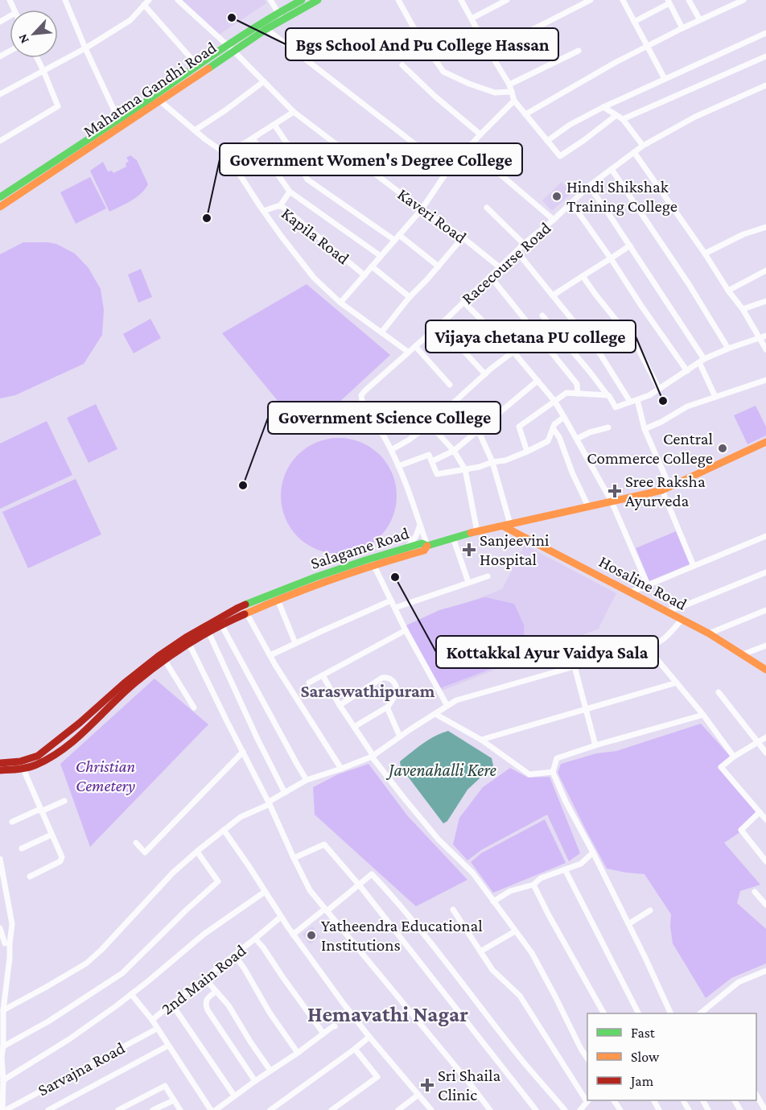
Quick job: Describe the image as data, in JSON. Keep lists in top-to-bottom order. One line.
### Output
{"streets":{"main road":["Mahatma Gandhi Road","Salagame Road","Hosaline Road"],"street":["Kaveri Road","Kapila Road","Racecourse Road","2nd Main Road","Sarvajna Road"]},"crossings":[["Mahatma Gandhi Road","Kaveri Road"],["Kaveri Road","Racecourse Road"],["Salagame Road","Hosaline Road"]],"districts":["Saraswathipuram","Hemavathi Nagar"],"water":["Javenahalli Kere"],"parks":["Christian Cemetery"],"places":{"other":["Bgs School And Pu College Hassan","Hindi Shikshak Training College","Government Women's Degree College","Vijaya chetana PU college","Central Commerce College","Government Science College","Kottakkal Ayur Vaidya Sala","Yatheendra Educational Institutions"],"health":["Sree Raksha Ayurveda","Sanjeevini Hospital","Sri Shaila Clinic"]},"legend":["Fast","Slow","Jam"],"north":"bottom left"}
